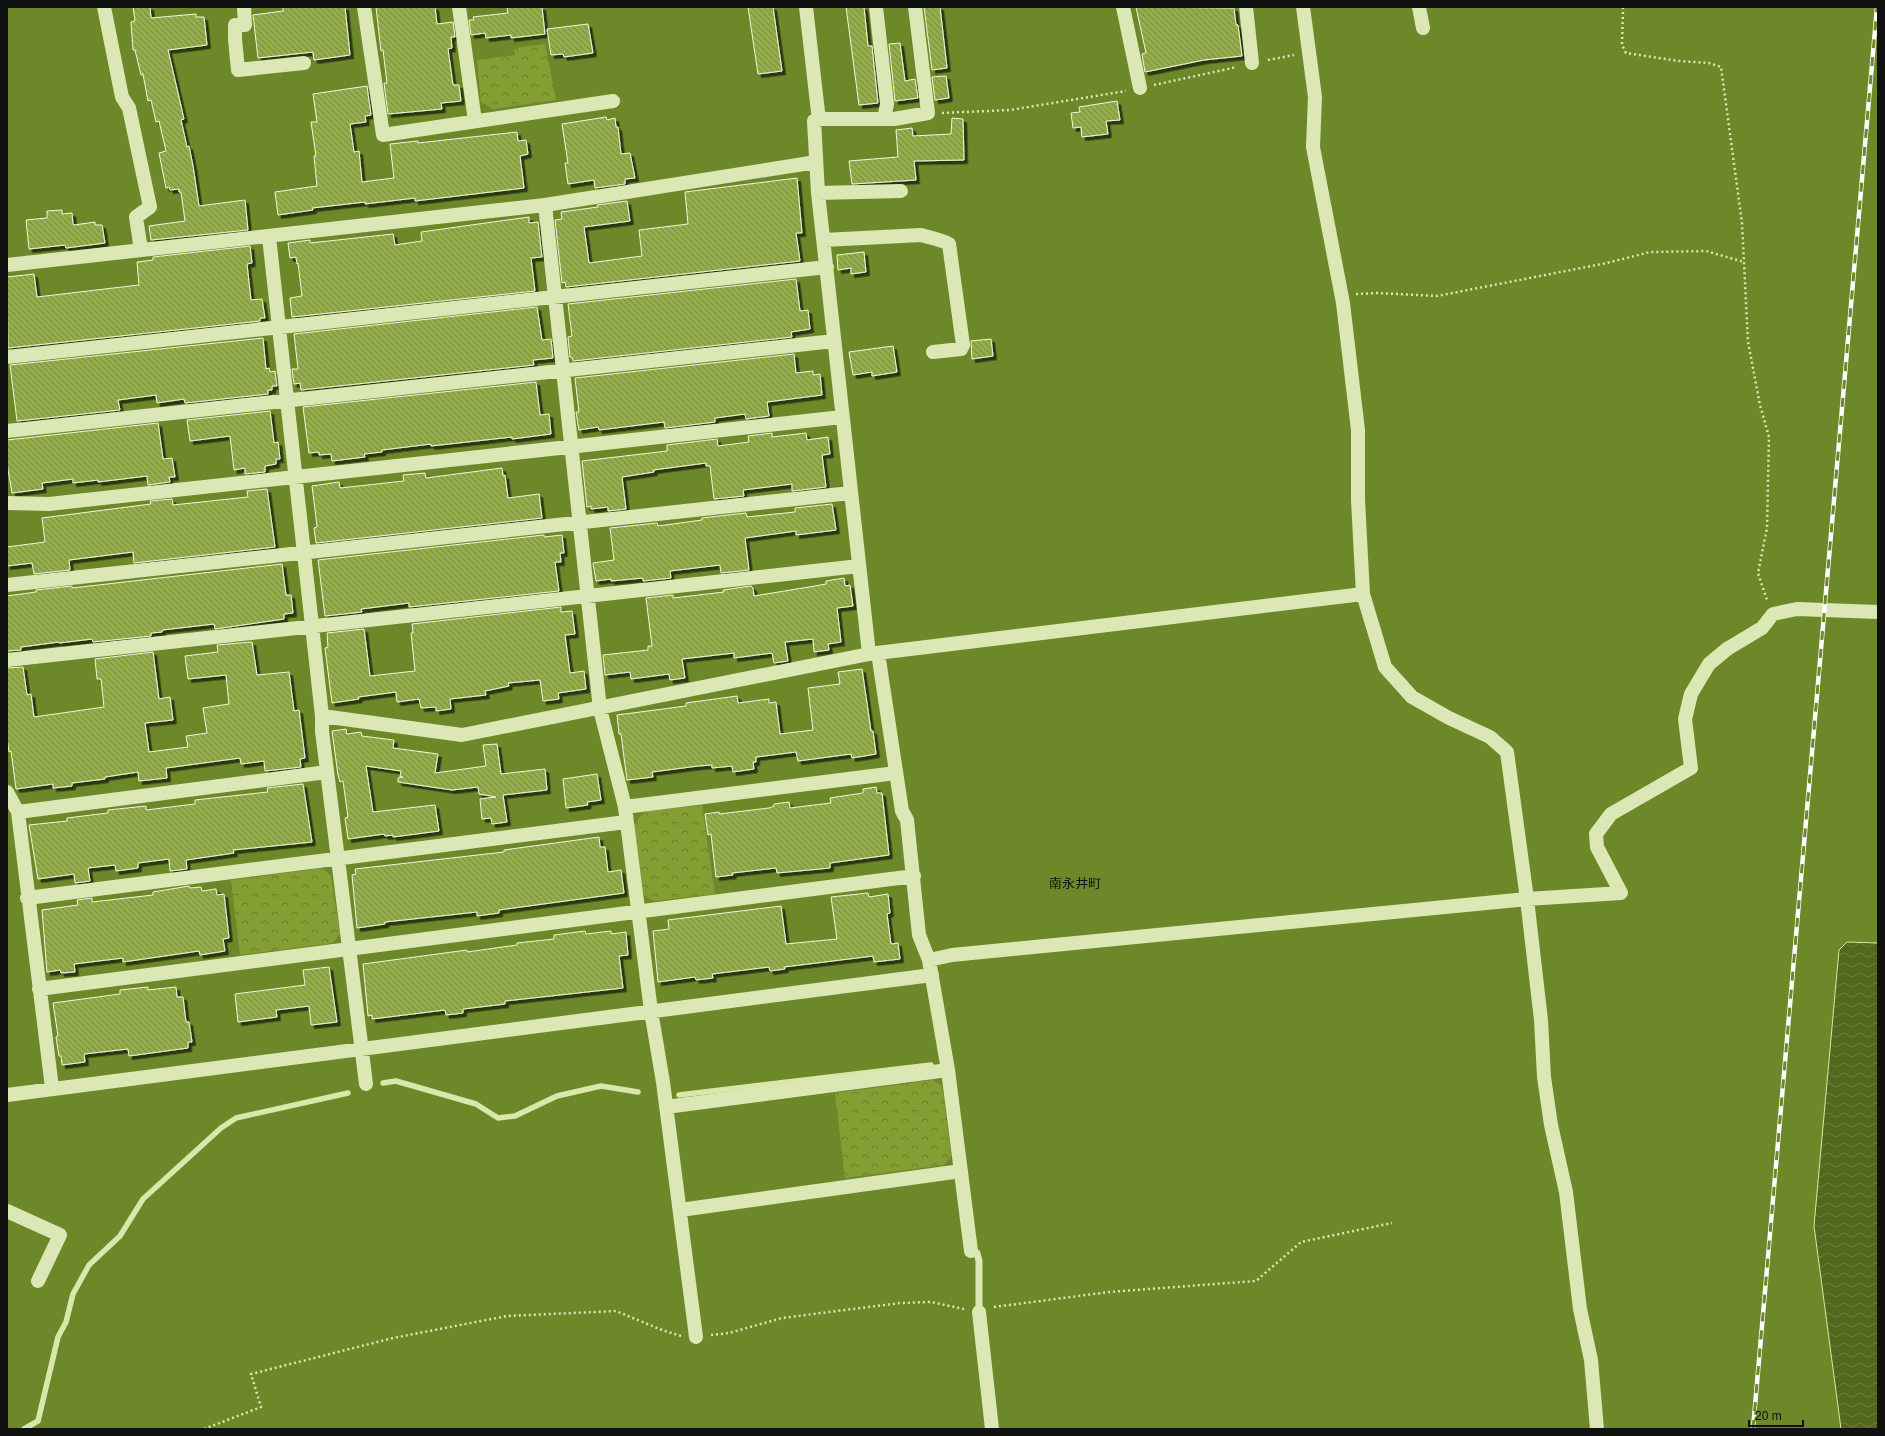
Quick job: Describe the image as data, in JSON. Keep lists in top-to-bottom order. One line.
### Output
{"districts":["南永井町"],"scale_bar":"20 m"}
